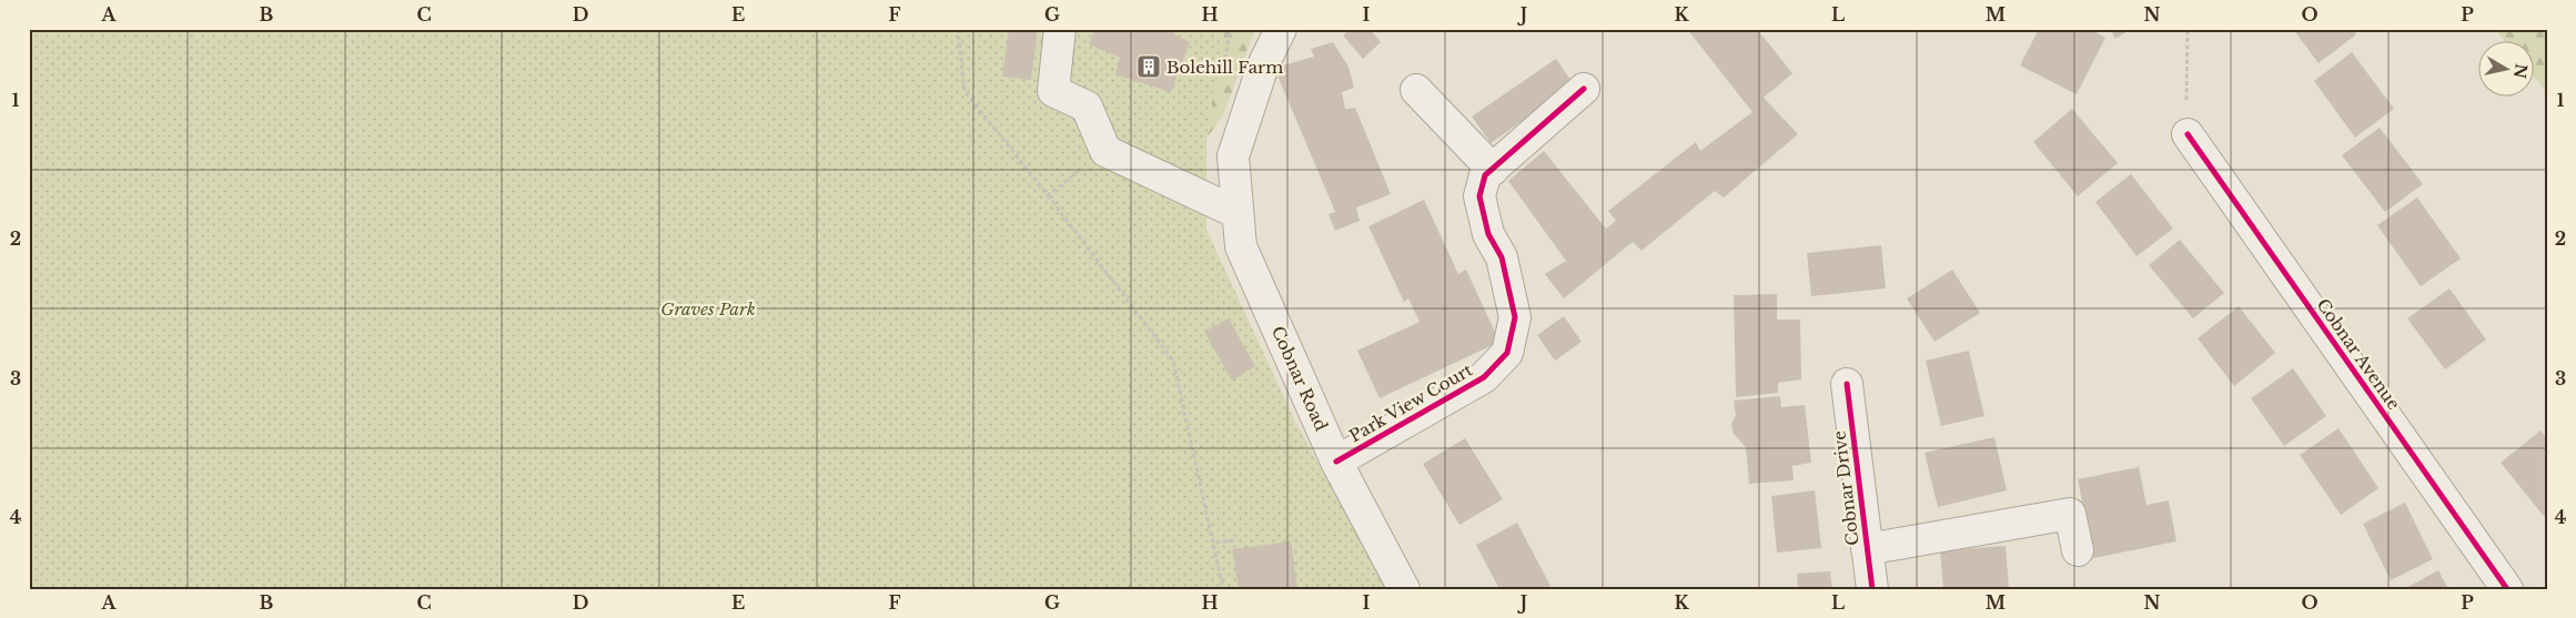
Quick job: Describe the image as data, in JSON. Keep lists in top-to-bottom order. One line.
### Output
{"streets":{"street":["Cobnar Avenue","Cobnar Road","Park View Court","Cobnar Drive"]},"crossings":[["Cobnar Road","Park View Court"]],"parks":["Graves Park"],"places":{"building":["Bolehill Farm"]},"north":"right","grid":{"columns":["A","B","C","D","E","F","G","H","I","J","K","L","M","N","O","P"],"rows":["1","2","3","4"]}}
